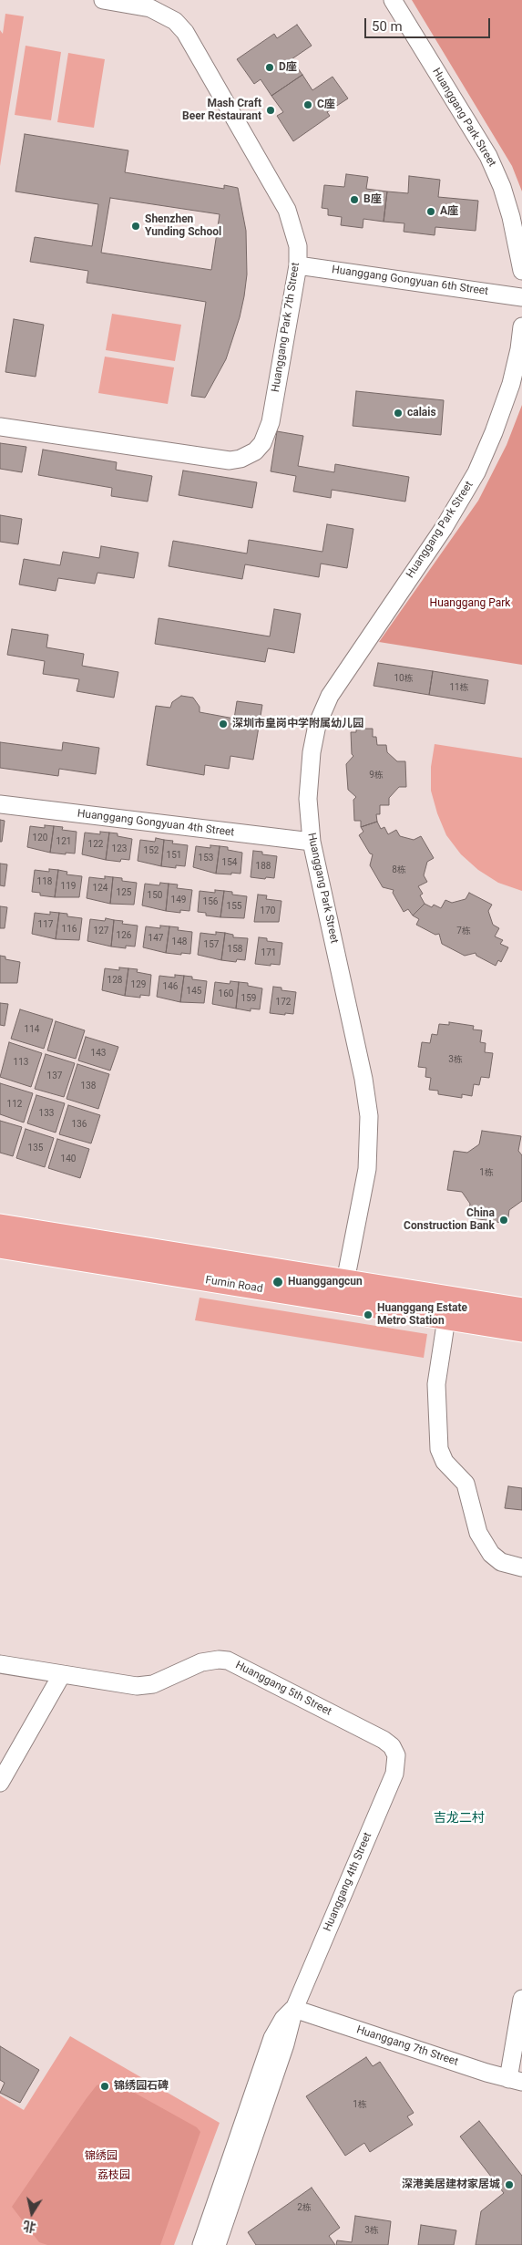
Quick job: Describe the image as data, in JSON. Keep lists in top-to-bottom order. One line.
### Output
{"streets":{"main road":["Fumin Road"],"street":["Huanggang Park Street","Huanggang Gongyuan 6th Street","Huanggang Park 7th Street","Huanggang Gongyuan 4th Street","Huanggang 5th Street","Huanggang 4th Street","Huanggang 7th Street"]},"crossings":[["Huanggang Park Street","Huanggang Gongyuan 4th Street"],["Huanggang Park Street","Fumin Road"],["Huanggang Gongyuan 6th Street","Huanggang Park 7th Street"],["Huanggang 5th Street","Huanggang 4th Street"],["Huanggang 4th Street","Huanggang 7th Street"]],"districts":["吉龙二村"],"parks":["Huanggang Park","锦绣园","荔枝园"],"places":["D座","C座","Mash Craft Beer Restaurant","B座","A座","Shenzhen Yunding School","calais","深圳市皇岗中学附属幼儿园","China Construction Bank","Huanggangcun","Huanggang Estate Metro Station","锦绣园石碑","深港美居建材家居城"],"house_numbers":["10栋","11栋","9栋","120","121","122","123","152","151","153","154","188","8栋","118","119","124","125","150","149","156","155","170","117","116","127","7栋","126","147","148","157","158","171","128","129","146","145","160","159","172","114","143","3栋","113","137","138","112","133","136","135","140","1栋","1栋","2栋","3栋"],"scale_bar":"50 m","north":"bottom"}
